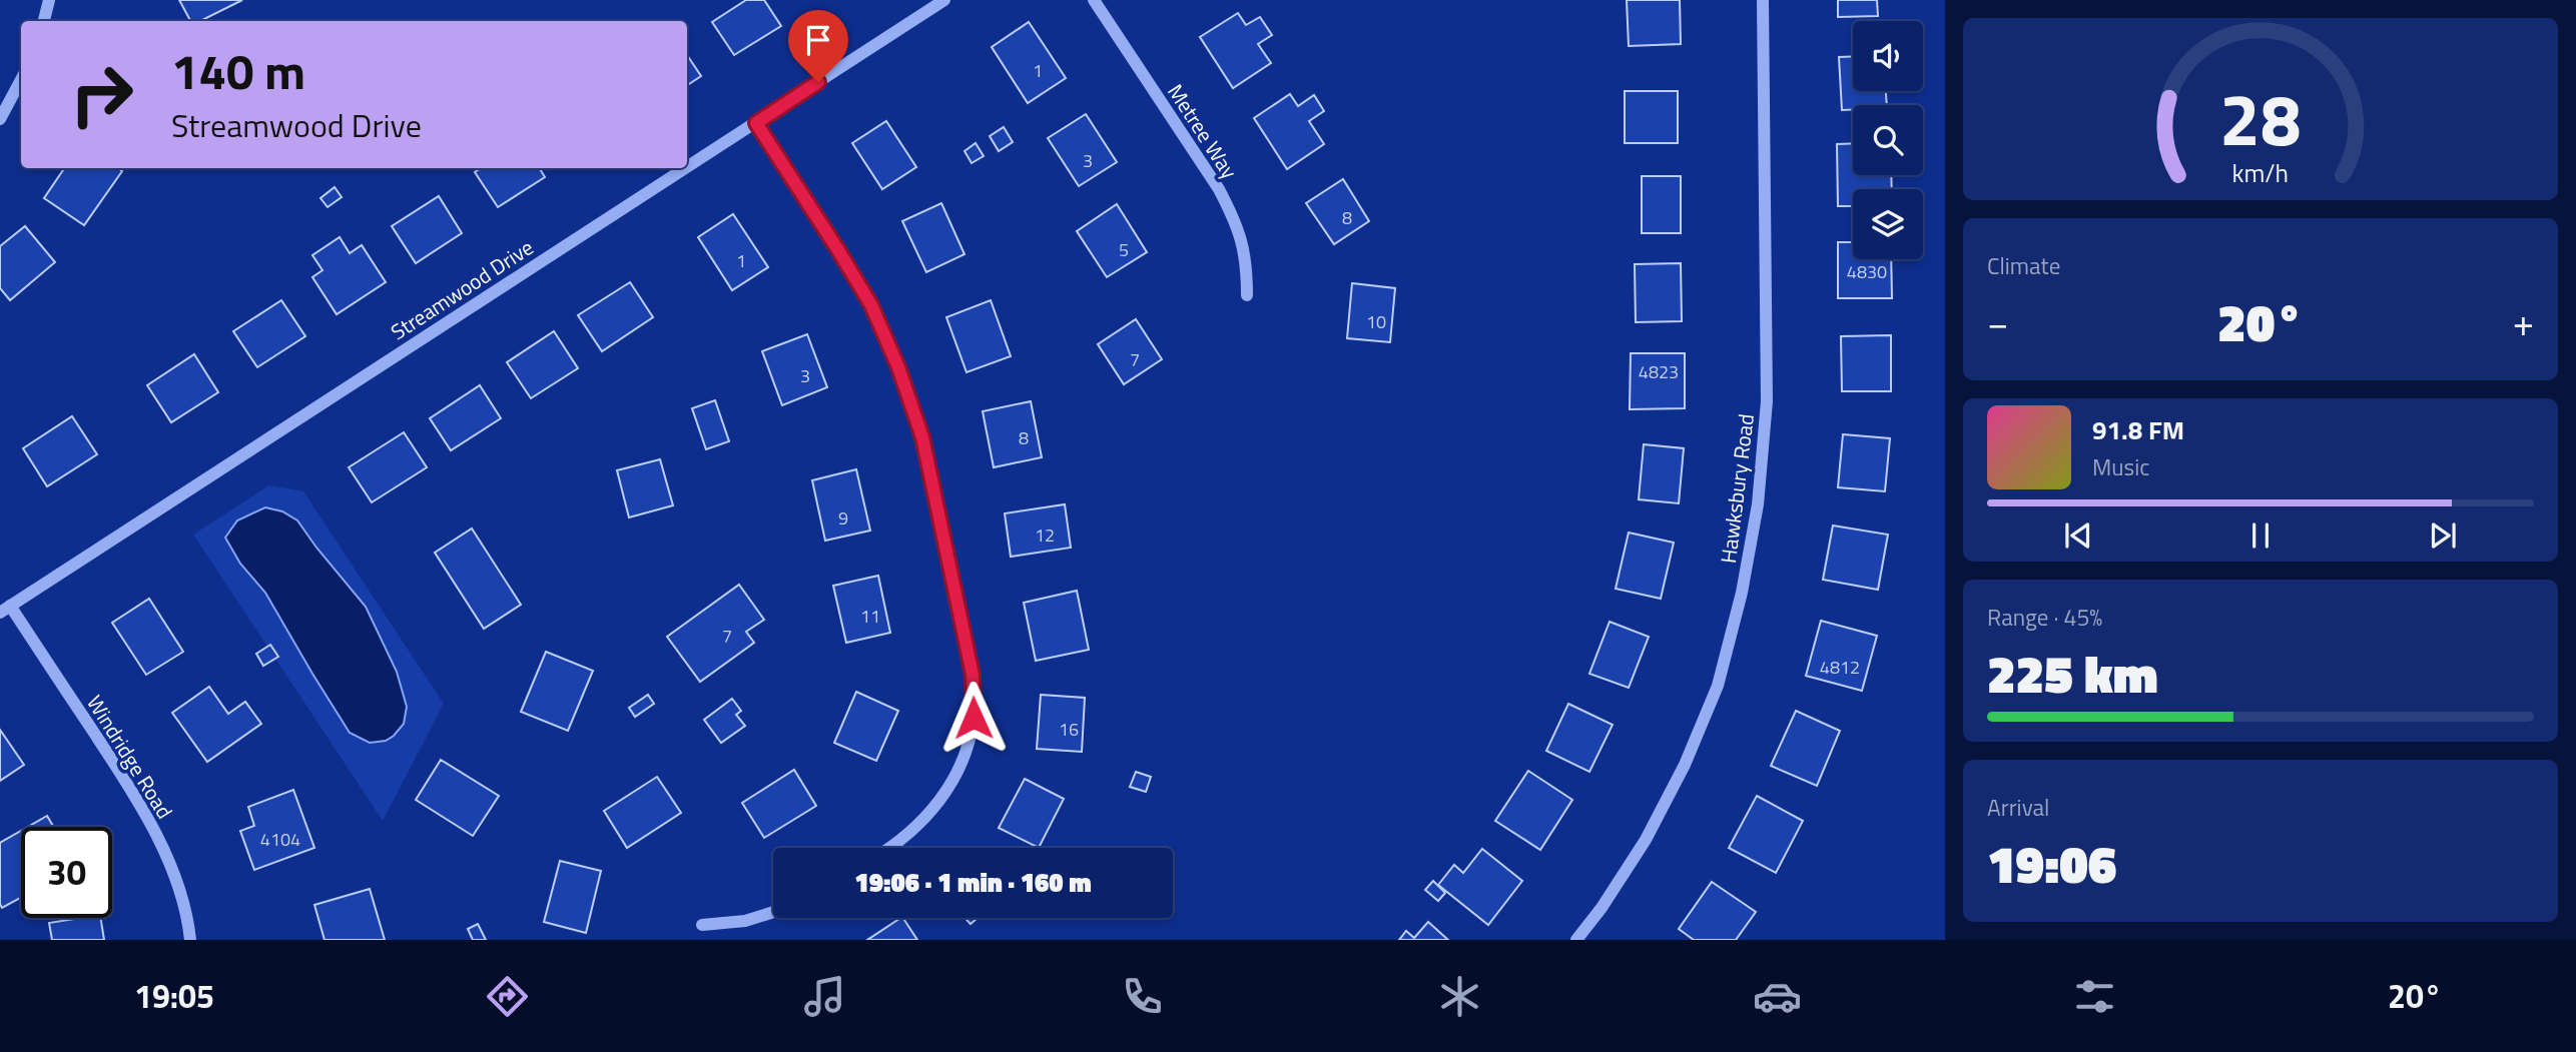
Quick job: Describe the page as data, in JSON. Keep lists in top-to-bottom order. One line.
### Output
{"streets":{"street":["Metree Way","Streamwood Drive","Hawksbury Road","Windridge Road"]},"crossings":[["Streamwood Drive","Windridge Road"]],"house_numbers":["1","3","8","5","1","4830","10","7","4823","3","8","9","12","11","7","4812","16","4104"],"page":{"turn":["140 m","Streamwood Drive"],"tile":["Climate",["Range · 45%","225 km"],["Arrival","19:06"]],"heat":["−","20°","+"],"song":["91.8 FM","Music"],"limit":"30","trip":"19:06 · 1 min · 160 m","tabs":["19:05","20°"],"gauge":["28","km/h"]}}
